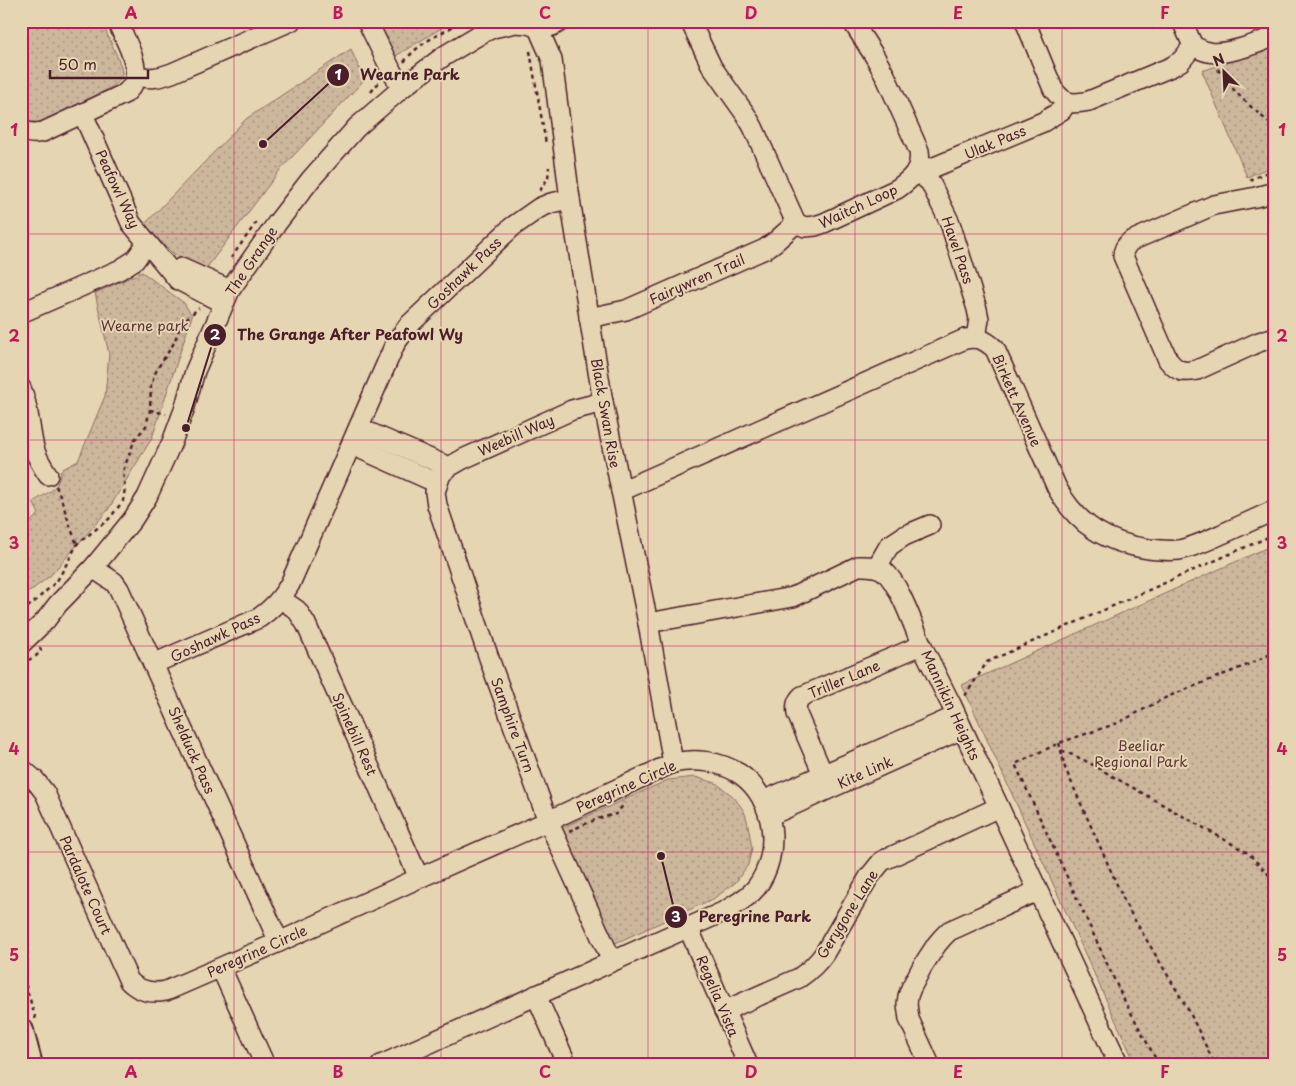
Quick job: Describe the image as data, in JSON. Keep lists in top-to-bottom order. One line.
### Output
{"streets":{"street":["Ulak Pass","Peafowl Way","Waitch Loop","Havel Pass","The Grange","Goshawk Pass","Fairywren Trail","Birkett Avenue","Black Swan Rise","Weebill Way","Triller Lane","Mannikin Heights","Samphire Turn","Spinebill Rest","Shelduck Pass","Kite Link","Peregrine Circle","Pardalote Court","Gerygone Lane","Regelia Vista"]},"crossings":[["Ulak Pass","Waitch Loop"],["Ulak Pass","Havel Pass"],["Peafowl Way","The Grange"],["Waitch Loop","Havel Pass"],["Waitch Loop","Fairywren Trail"],["Havel Pass","Birkett Avenue"],["The Grange","Black Swan Rise"],["The Grange","Shelduck Pass"],["Goshawk Pass","Black Swan Rise"],["Goshawk Pass","Spinebill Rest"],["Goshawk Pass","Shelduck Pass"],["Fairywren Trail","Black Swan Rise"],["Black Swan Rise","Weebill Way"],["Black Swan Rise","Peregrine Circle"],["Weebill Way","Samphire Turn"],["Triller Lane","Mannikin Heights"],["Triller Lane","Kite Link"],["Mannikin Heights","Kite Link"],["Mannikin Heights","Gerygone Lane"],["Samphire Turn","Peregrine Circle"],["Spinebill Rest","Peregrine Circle"],["Shelduck Pass","Peregrine Circle"],["Kite Link","Peregrine Circle"],["Peregrine Circle","Pardalote Court"],["Peregrine Circle","Regelia Vista"],["Gerygone Lane","Regelia Vista"]],"parks":["Wearne park","Beeliar Regional Park"],"places":["Wearne Park","The Grange After Peafowl Wy","Peregrine Park"],"scale_bar":"50 m","north":"top left","grid":{"columns":["A","B","C","D","E","F"],"rows":["1","2","3","4","5"]}}
